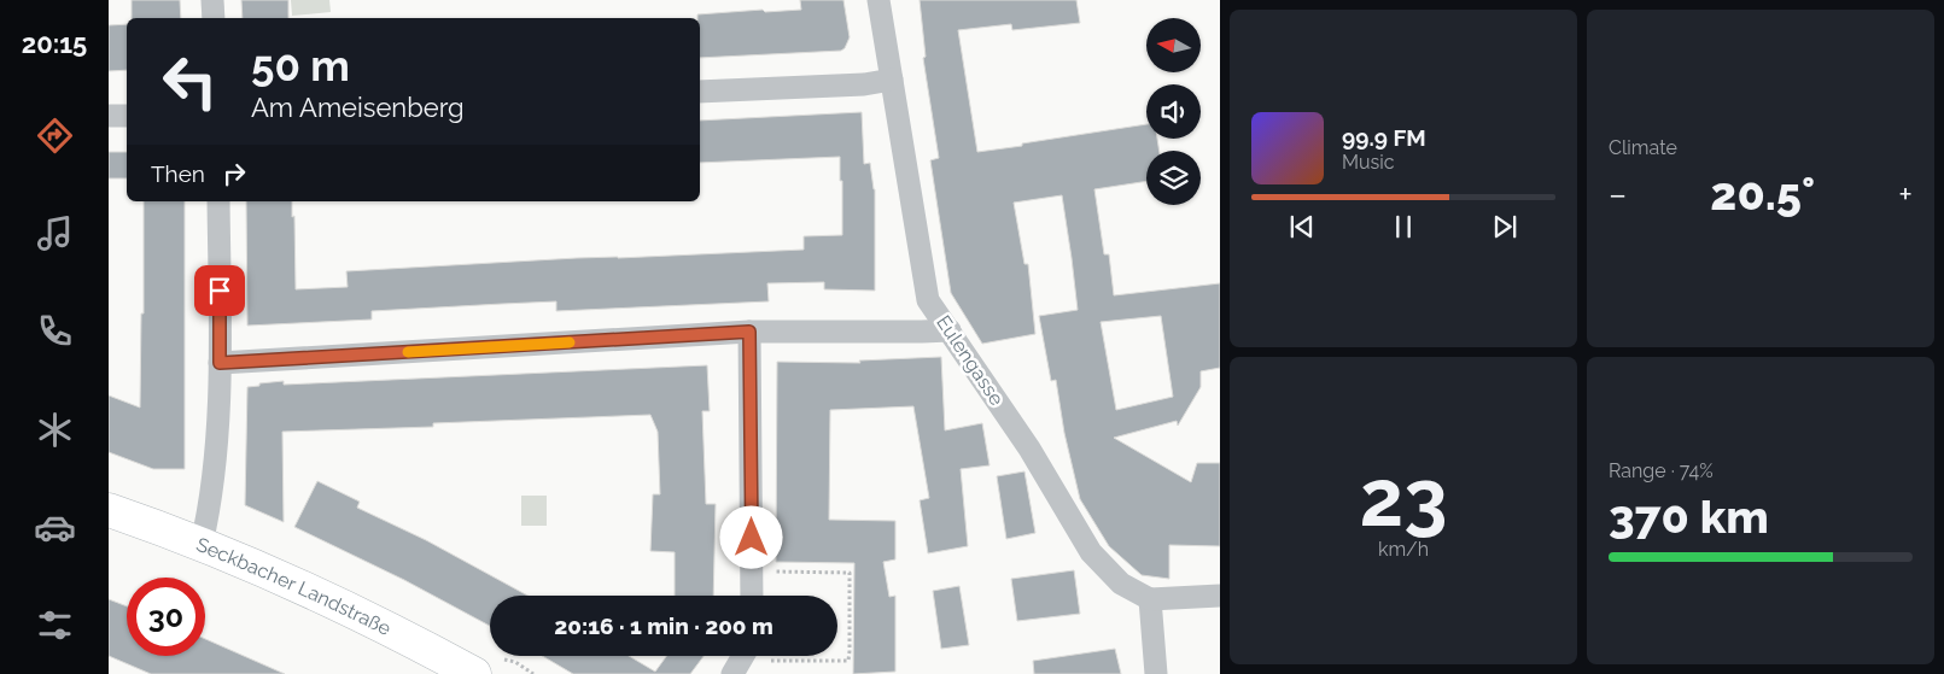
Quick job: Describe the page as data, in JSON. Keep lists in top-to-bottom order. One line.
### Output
{"streets":{"main road":["Seckbacher Landstraße"],"street":["Eulengasse"]},"north":"left","page":{"tabs":"20:15","tile":["Climate",["23","km/h"],["Range · 74%","370 km"]],"turn":["50 m","Am Ameisenberg"],"song":["99.9 FM","Music"],"then":"Then","heat":["−","20.5°","+"],"limit":"30","trip":"20:16 · 1 min · 200 m"}}
